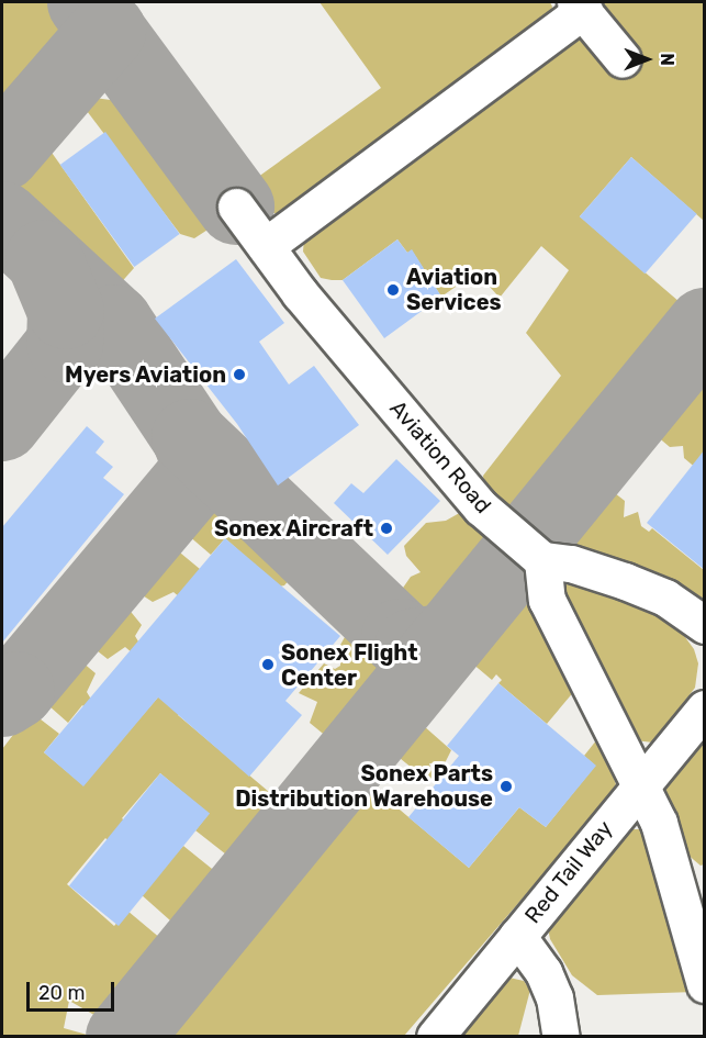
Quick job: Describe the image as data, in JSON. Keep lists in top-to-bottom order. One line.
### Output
{"streets":{"lane":["Aviation Road","Red Tail Way"]},"places":["Aviation Services","Myers Aviation","Sonex Aircraft","Sonex Flight Center","Sonex Parts Distribution Warehouse"],"scale_bar":"20 m","north":"right"}
